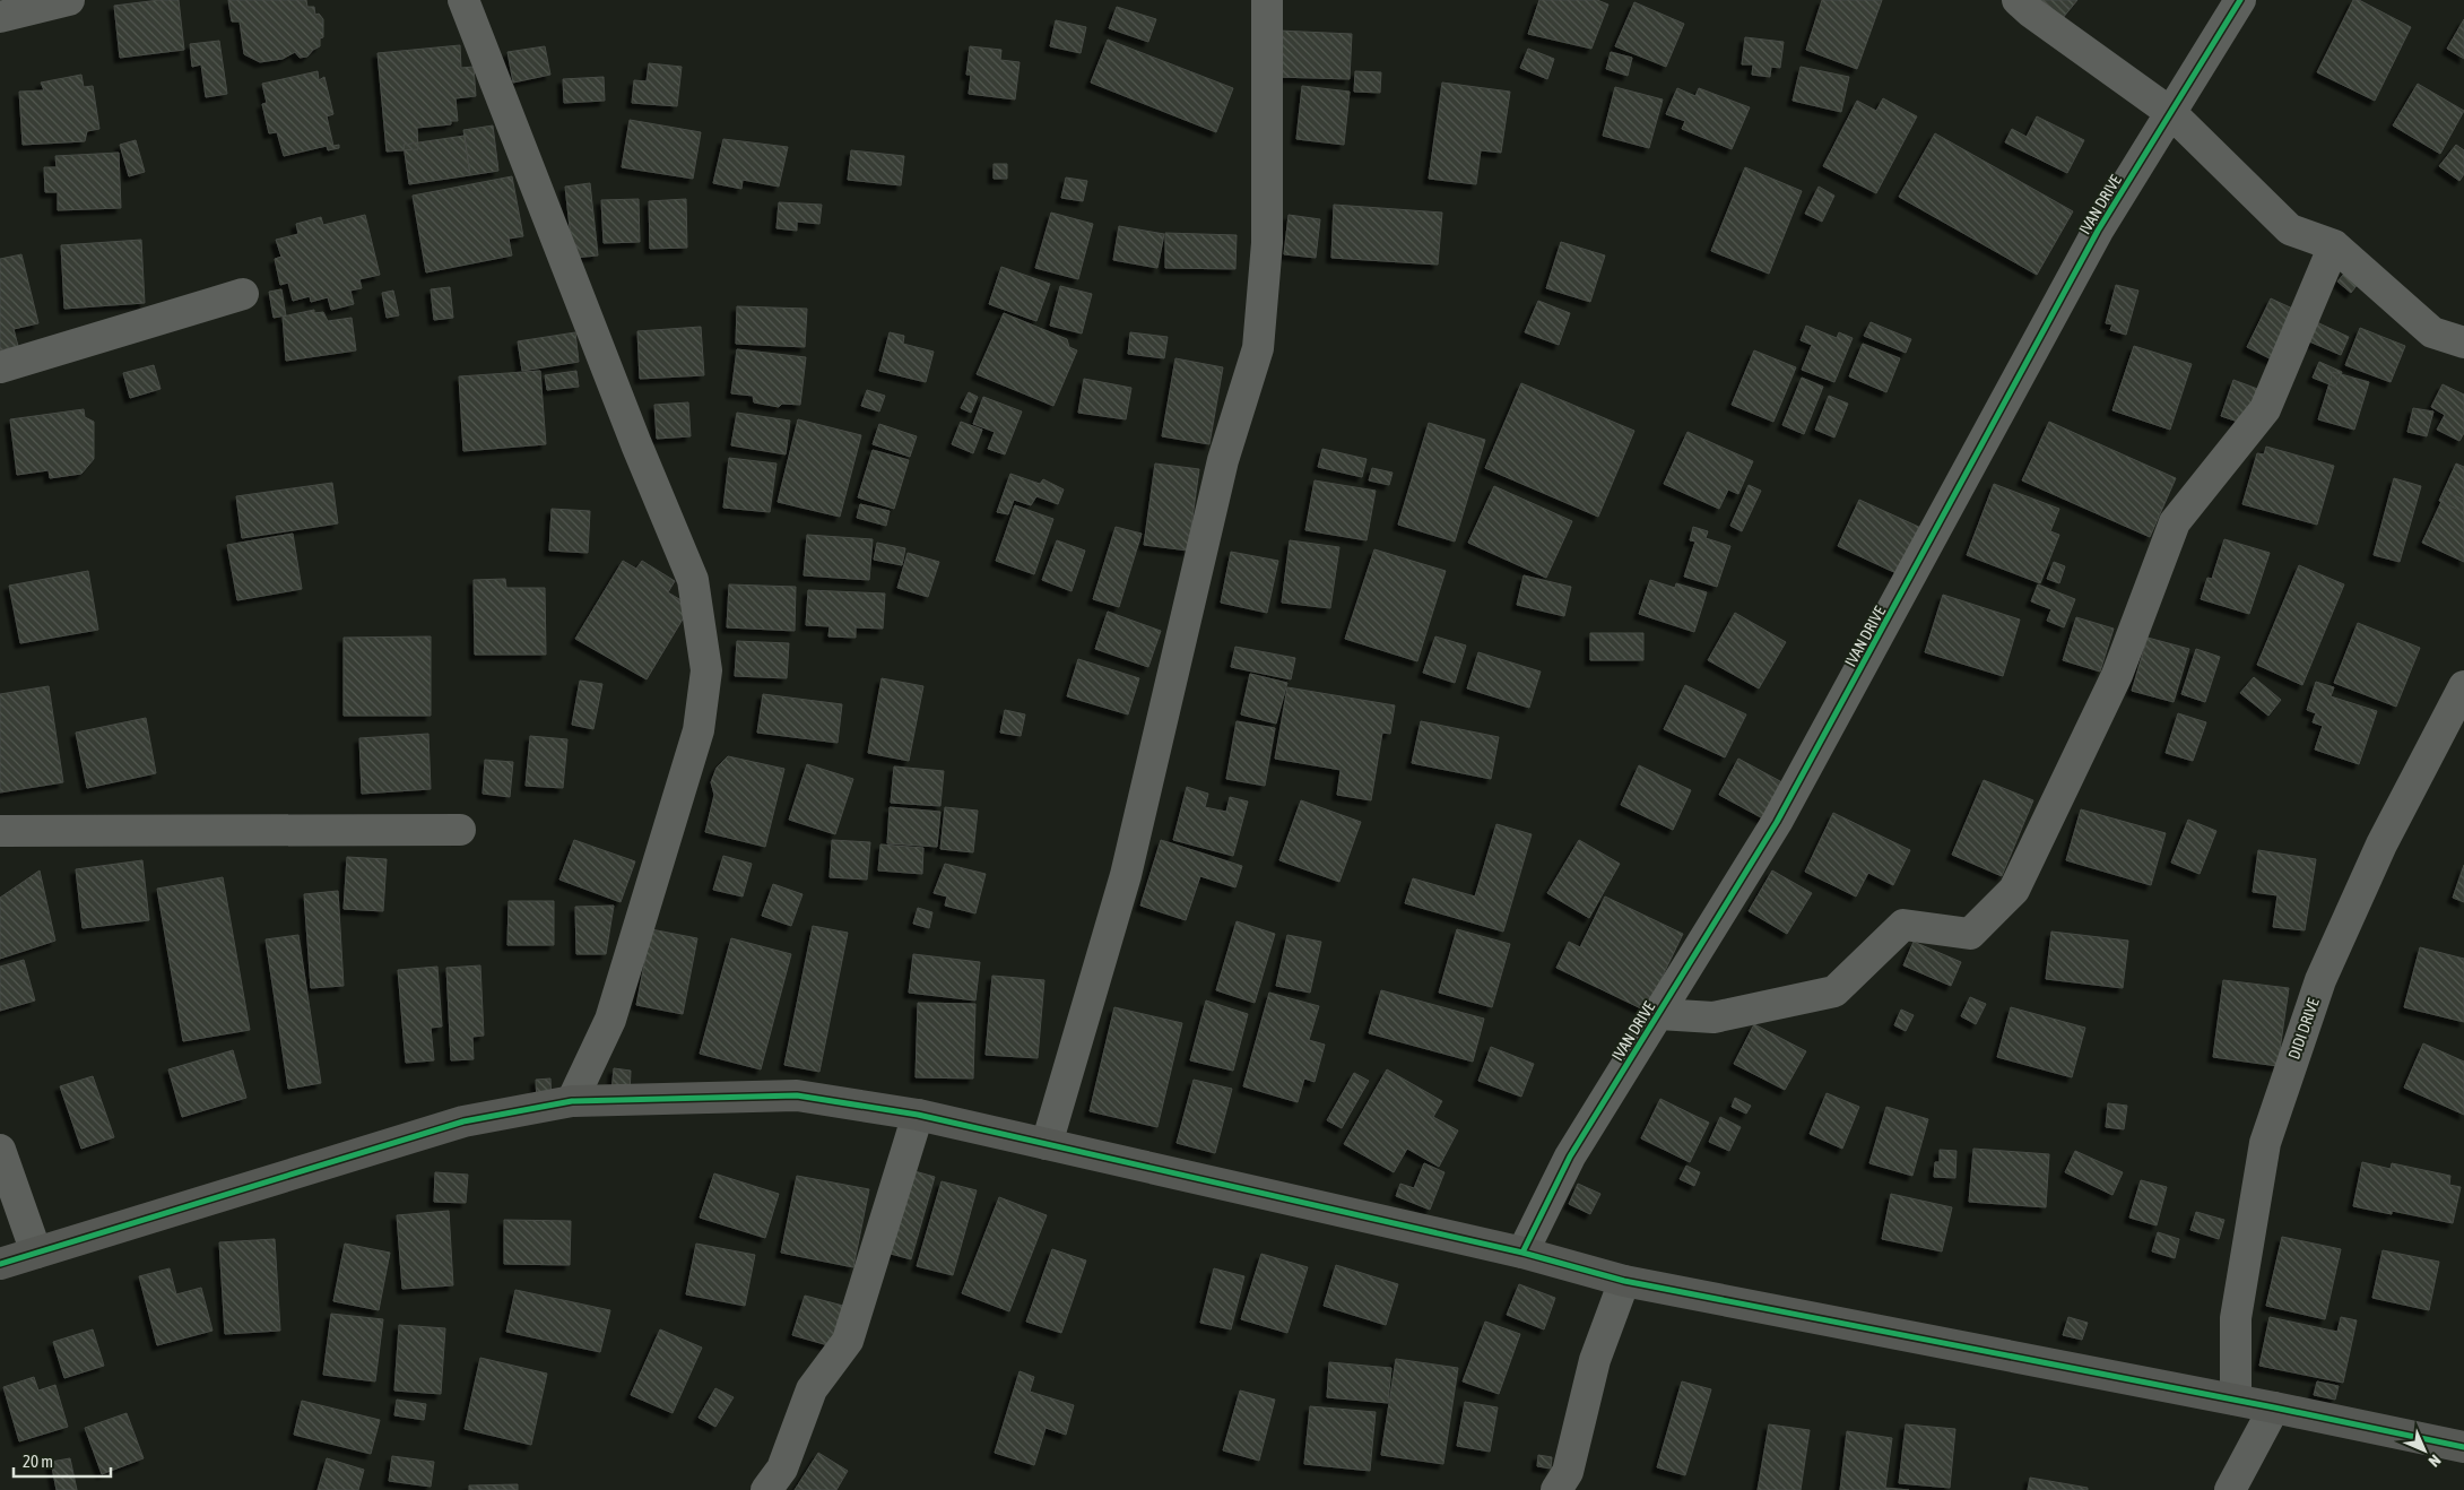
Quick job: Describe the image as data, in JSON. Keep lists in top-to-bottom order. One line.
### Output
{"streets":{"street":["IVAN DRIVE","DIDI DRIVE"]},"scale_bar":"20 m","north":"bottom right"}
